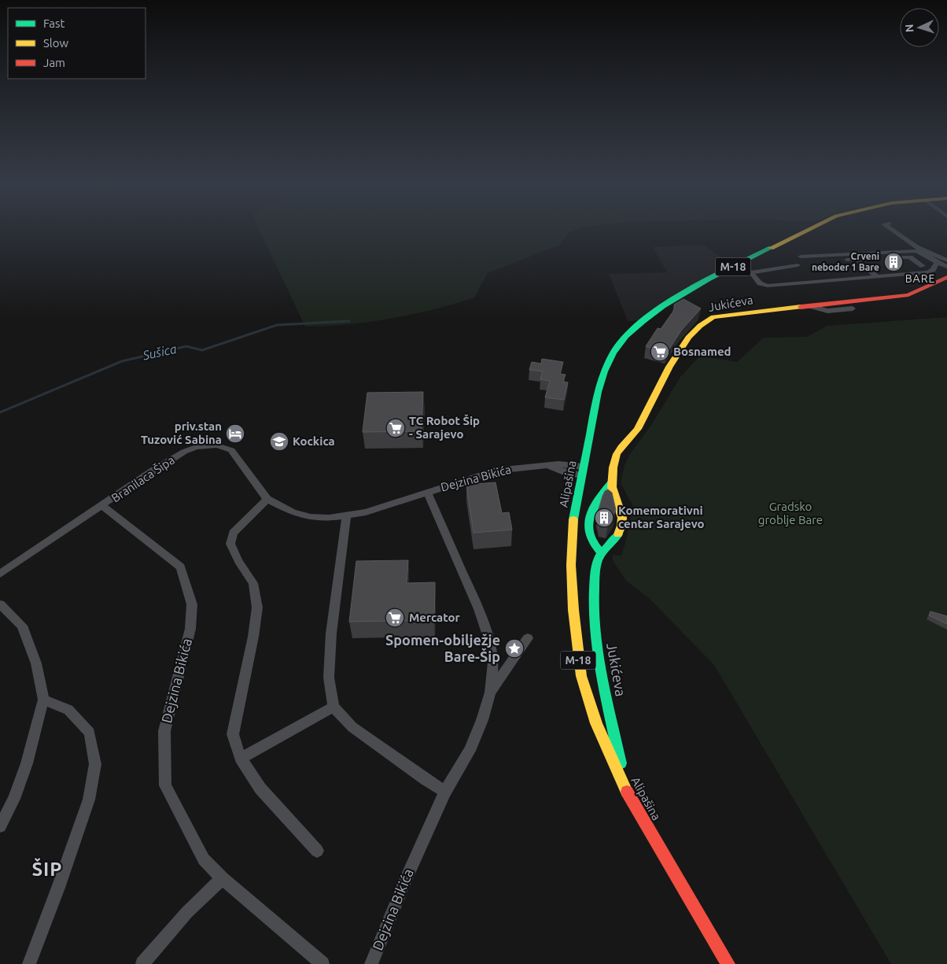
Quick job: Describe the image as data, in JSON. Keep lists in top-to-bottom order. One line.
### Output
{"streets":{"main road":["M-18","Jukićeva","Alipašina"],"street":["Dejzina Bikića","Branilaca Šipa"]},"crossings":[["Jukićeva","Alipašina"],["Dejzina Bikića","Branilaca Šipa"],["Dejzina Bikića","Alipašina"]],"districts":["BARE","ŠIP"],"water":["Sušica"],"parks":["Gradsko groblje Bare"],"places":{"building":["Crveni neboder 1 Bare","Komemorativni centar Sarajevo"],"supermarket":["Bosnamed","TC Robot Šip - Sarajevo","Mercator"],"hotel":["priv.stan Tuzović Sabina"],"school or university":["Kockica"],"place":["Spomen-obilježje Bare-Šip"]},"legend":["Fast","Slow","Jam"],"north":"left"}
